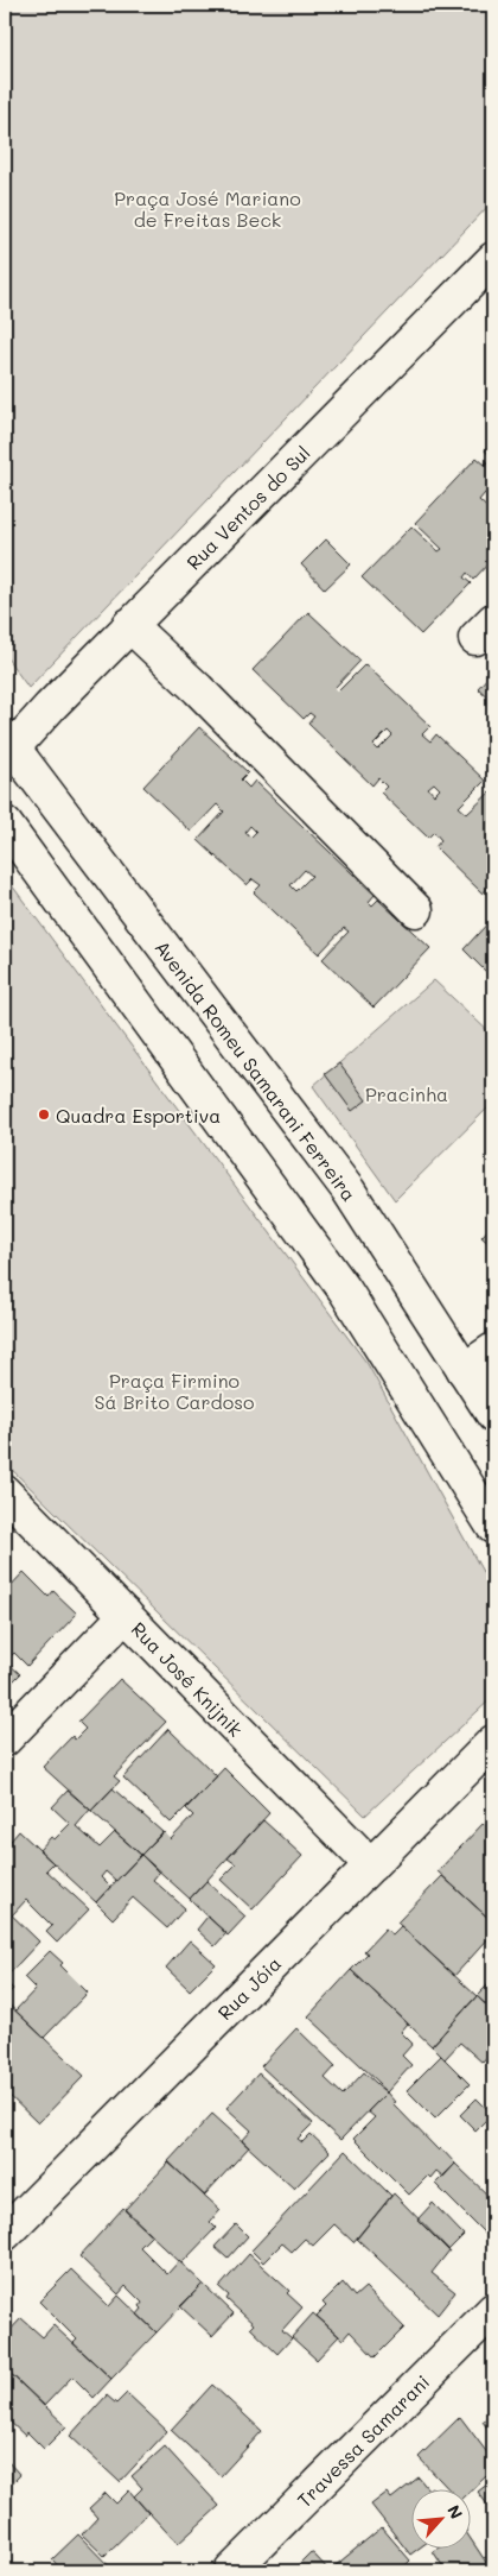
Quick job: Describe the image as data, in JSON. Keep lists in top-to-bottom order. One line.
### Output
{"streets":{"street":["Rua Ventos do Sul","Avenida Romeu Samarani Ferreira","Rua José Knijnik","Rua Jóia","Travessa Samarani"]},"crossings":[["Rua Ventos do Sul","Avenida Romeu Samarani Ferreira"],["Rua José Knijnik","Rua Jóia"]],"parks":["Praça José Mariano de Freitas Beck","Pracinha","Praça Firmino Sá Brito Cardoso"],"places":["Quadra Esportiva"],"north":"top right"}
